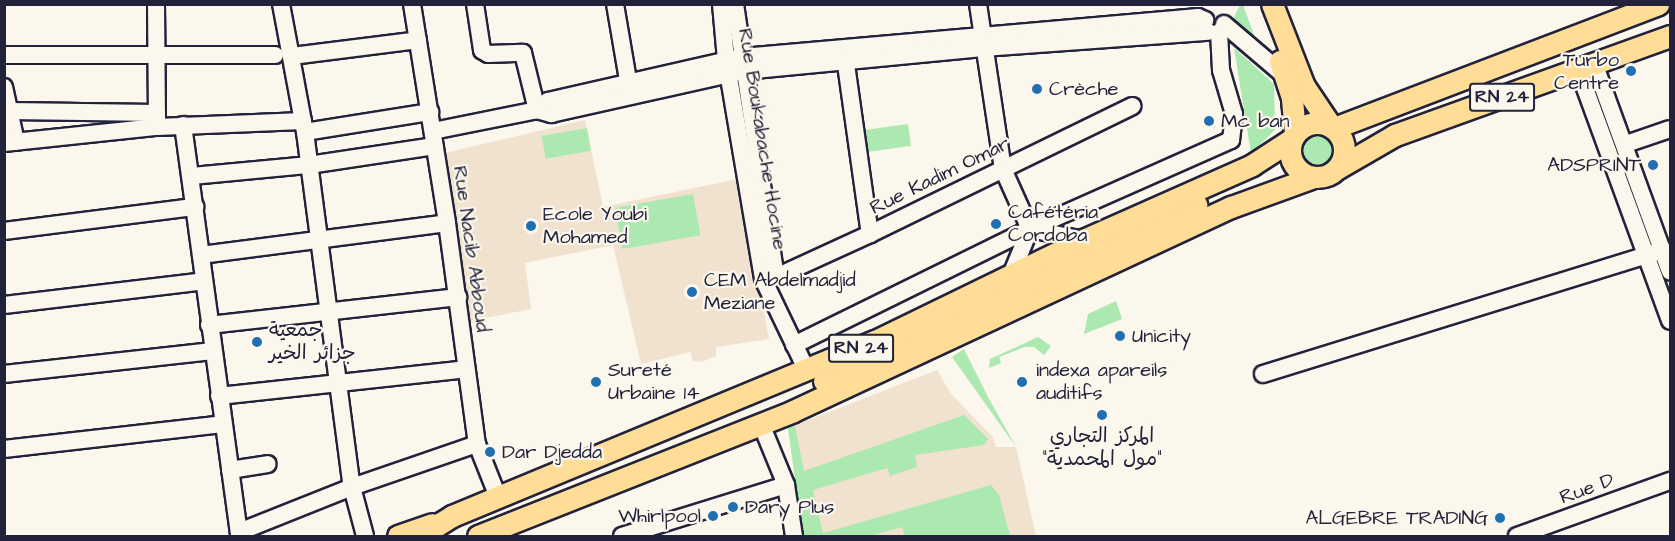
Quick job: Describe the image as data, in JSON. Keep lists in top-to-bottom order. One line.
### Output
{"streets":{"main road":["RN 24"],"street":["Rue Boukabache Hocine","Rue Kadim Omar","Rue Nacib Abboud","Rue D"]},"crossings":[["RN 24","Rue Boukabache Hocine"],["RN 24","Rue Nacib Abboud"],["Rue Boukabache Hocine","Rue Kadim Omar"]],"places":["Turbo Centre","Crèche","Mc ban","ADSPRINT","Cafétéria Cordoba","Ecole Youbi Mohamed","CEM Abdelmadjid Meziane","Unicity","جمعية جزائر الخير","Sureté Urbaine 14","indexa apareils auditifs","المركز التجاري \"مول المحمدية\"","Dar Djedda","Dary Plus","Whirlpool","ALGEBRE TRADING"]}
